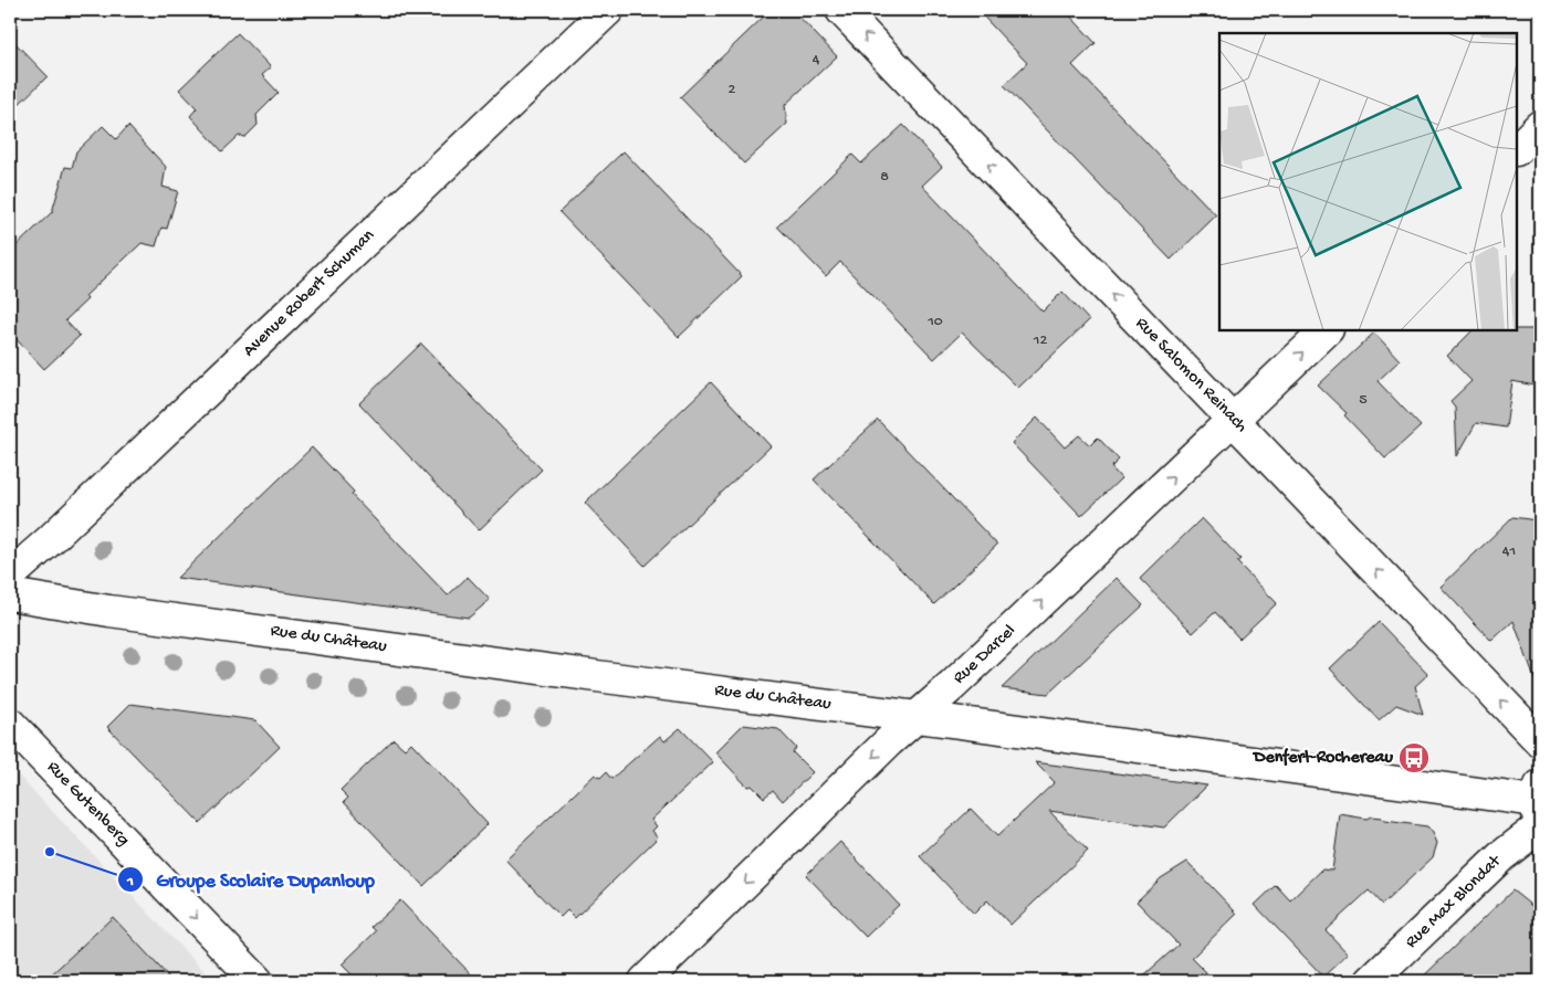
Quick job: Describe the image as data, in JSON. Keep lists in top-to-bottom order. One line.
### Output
{"streets":{"street":["Avenue Robert Schuman","Rue Salomon Reinach","Rue du Château","Rue Darcel","Rue Gutenberg","Rue Max Blondat"]},"crossings":[["Rue Salomon Reinach","Rue Darcel"],["Rue du Château","Rue Darcel"],["Rue du Château","Rue Max Blondat"]],"one_way":["Rue Salomon Reinach","Rue Gutenberg"],"places":{"bus stop":["Denfert-Rochereau"],"other":["Groupe Scolaire Dupanloup"]},"house_numbers":["4","2","8","10","12","5","41"]}
